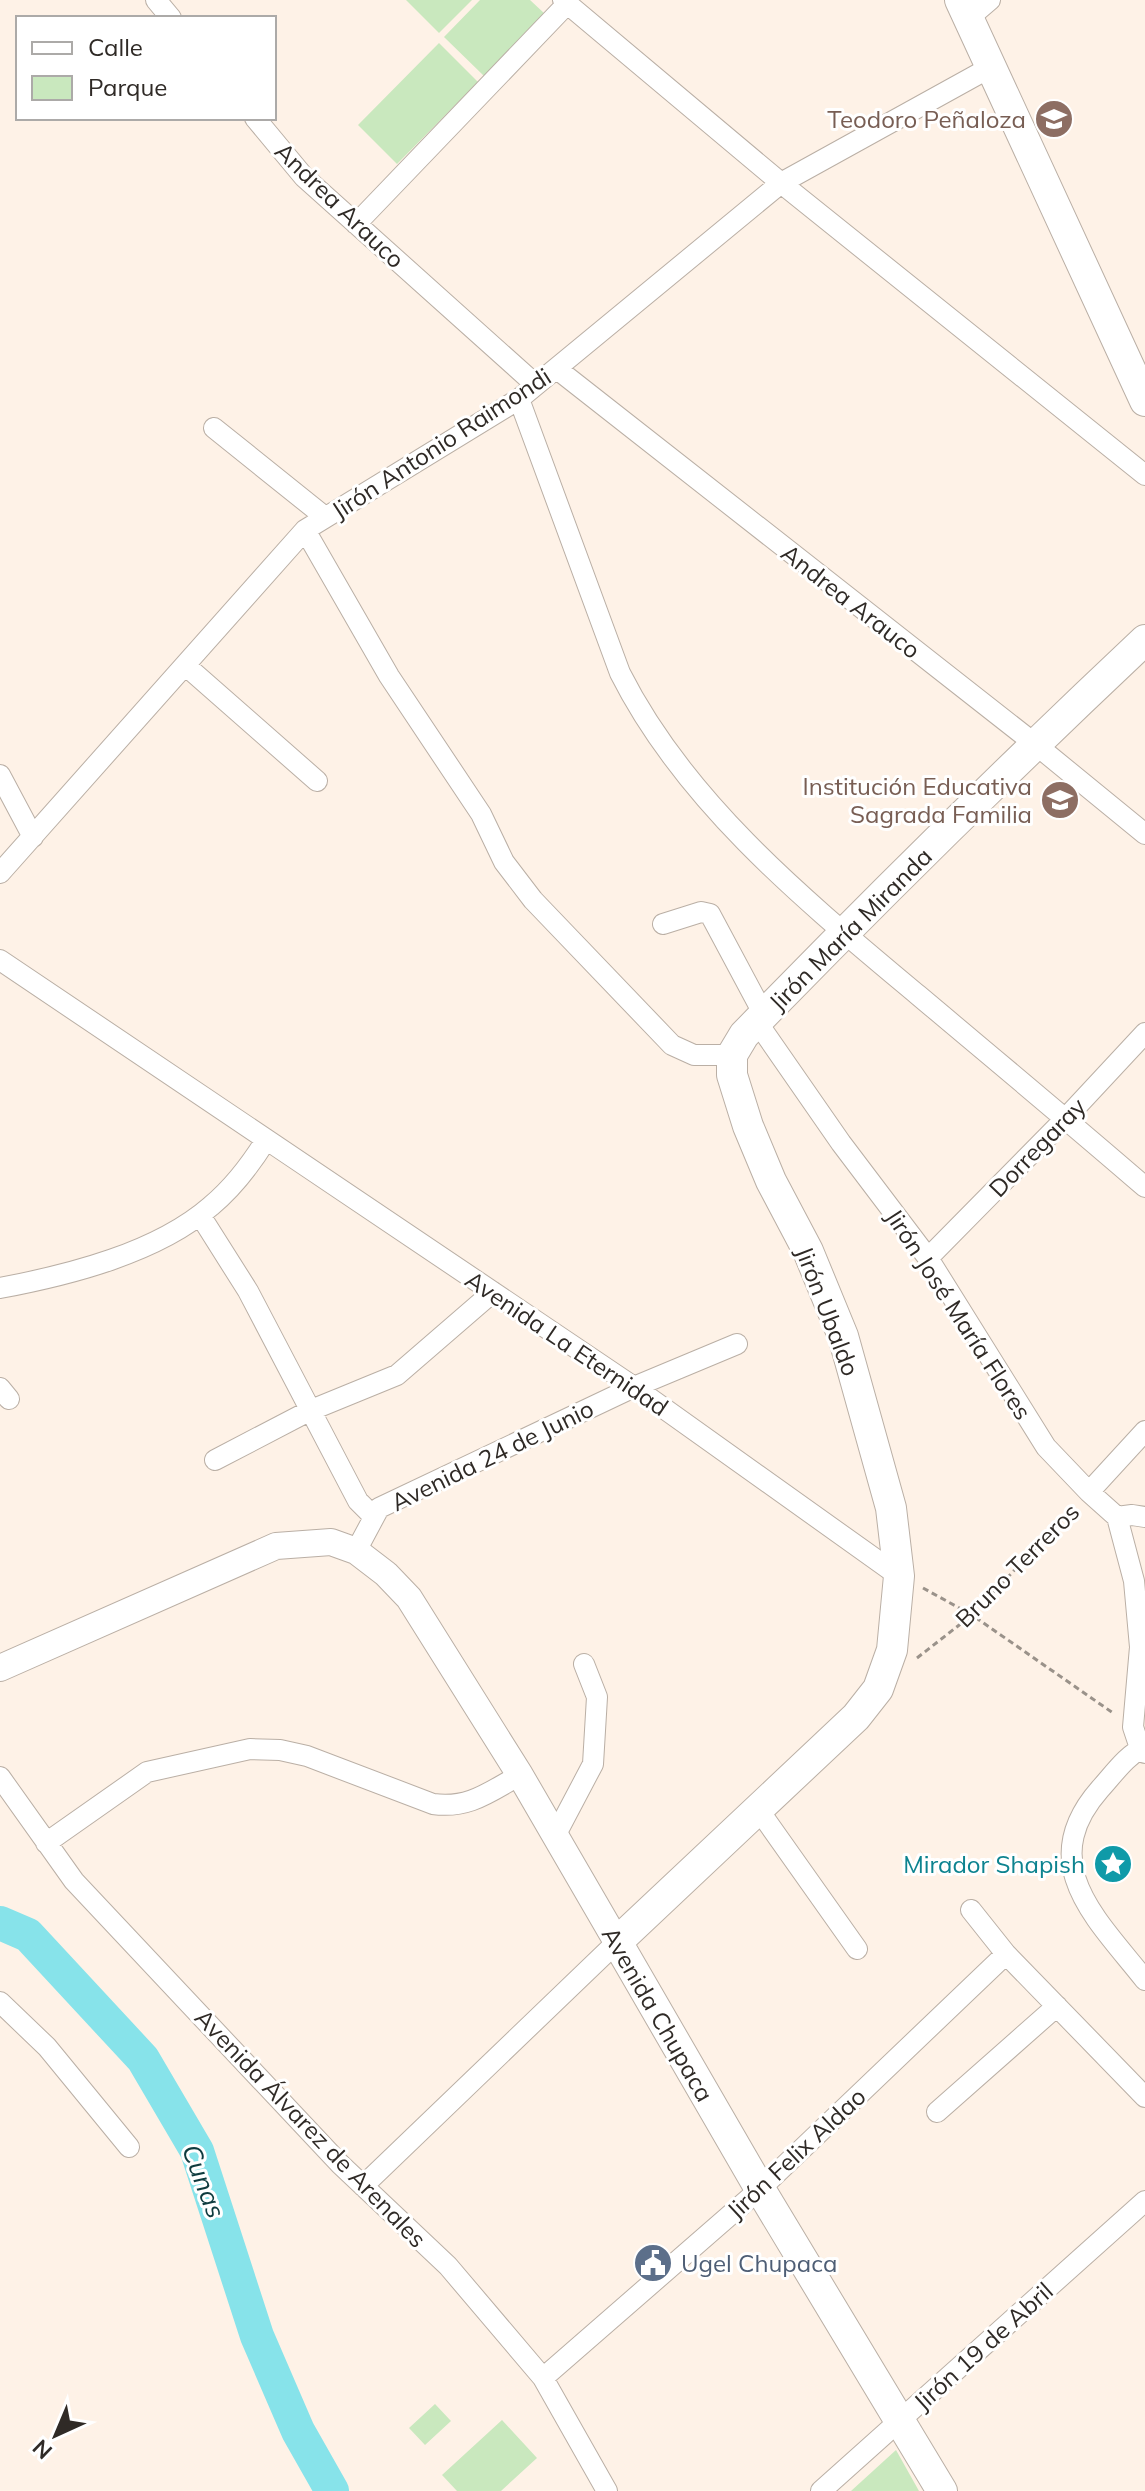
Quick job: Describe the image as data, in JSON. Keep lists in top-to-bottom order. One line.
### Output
{"streets":{"highway":["Jirón María Miranda","Jirón Ubaldo","Avenida Chupaca"],"street":["Andrea Arauco","Jirón Antonio Raimondi","Dorregaray","Jirón José María Flores","Avenida La Eternidad","Avenida 24 de Junio","Bruno Terreros","Avenida Álvarez de Arenales","Jirón Felix Aldao","Jirón 19 de Abril"]},"crossings":[["Andrea Arauco","Jirón Antonio Raimondi"],["Andrea Arauco","Jirón María Miranda"],["Jirón María Miranda","Jirón Ubaldo"],["Jirón María Miranda","Jirón José María Flores"],["Dorregaray","Jirón José María Flores"],["Jirón Ubaldo","Avenida La Eternidad"],["Jirón Ubaldo","Avenida Chupaca"],["Jirón José María Flores","Bruno Terreros"],["Avenida La Eternidad","Avenida 24 de Junio"],["Avenida 24 de Junio","Avenida Chupaca"],["Avenida Chupaca","Jirón Felix Aldao"],["Avenida Chupaca","Jirón 19 de Abril"],["Avenida Álvarez de Arenales","Jirón Felix Aldao"]],"water":["Cunas"],"places":{"school or university":["Teodoro Peñaloza","Institución Educativa Sagrada Familia"],"place":["Mirador Shapish"],"public building":["Ugel Chupaca"]},"legend":["Calle","Parque"],"north":"bottom left"}
